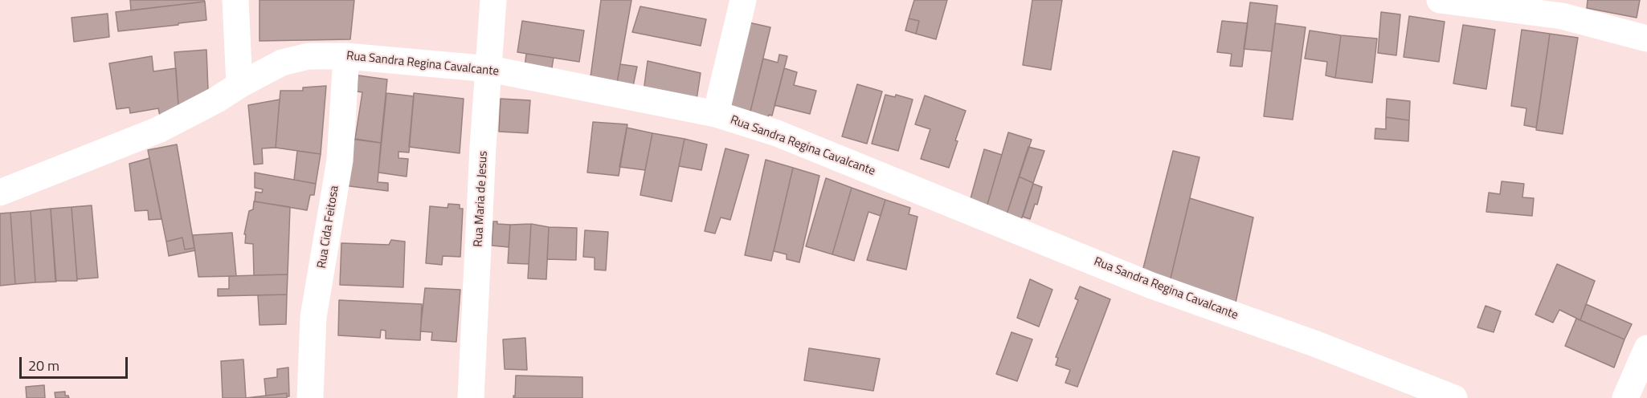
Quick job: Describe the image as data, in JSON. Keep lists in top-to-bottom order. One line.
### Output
{"streets":{"street":["Rua Sandra Regina Cavalcante","Rua Maria de Jesus","Rua Cida Feitosa"]},"crossings":[["Rua Sandra Regina Cavalcante","Rua Maria de Jesus"],["Rua Sandra Regina Cavalcante","Rua Cida Feitosa"]],"scale_bar":"20 m"}
